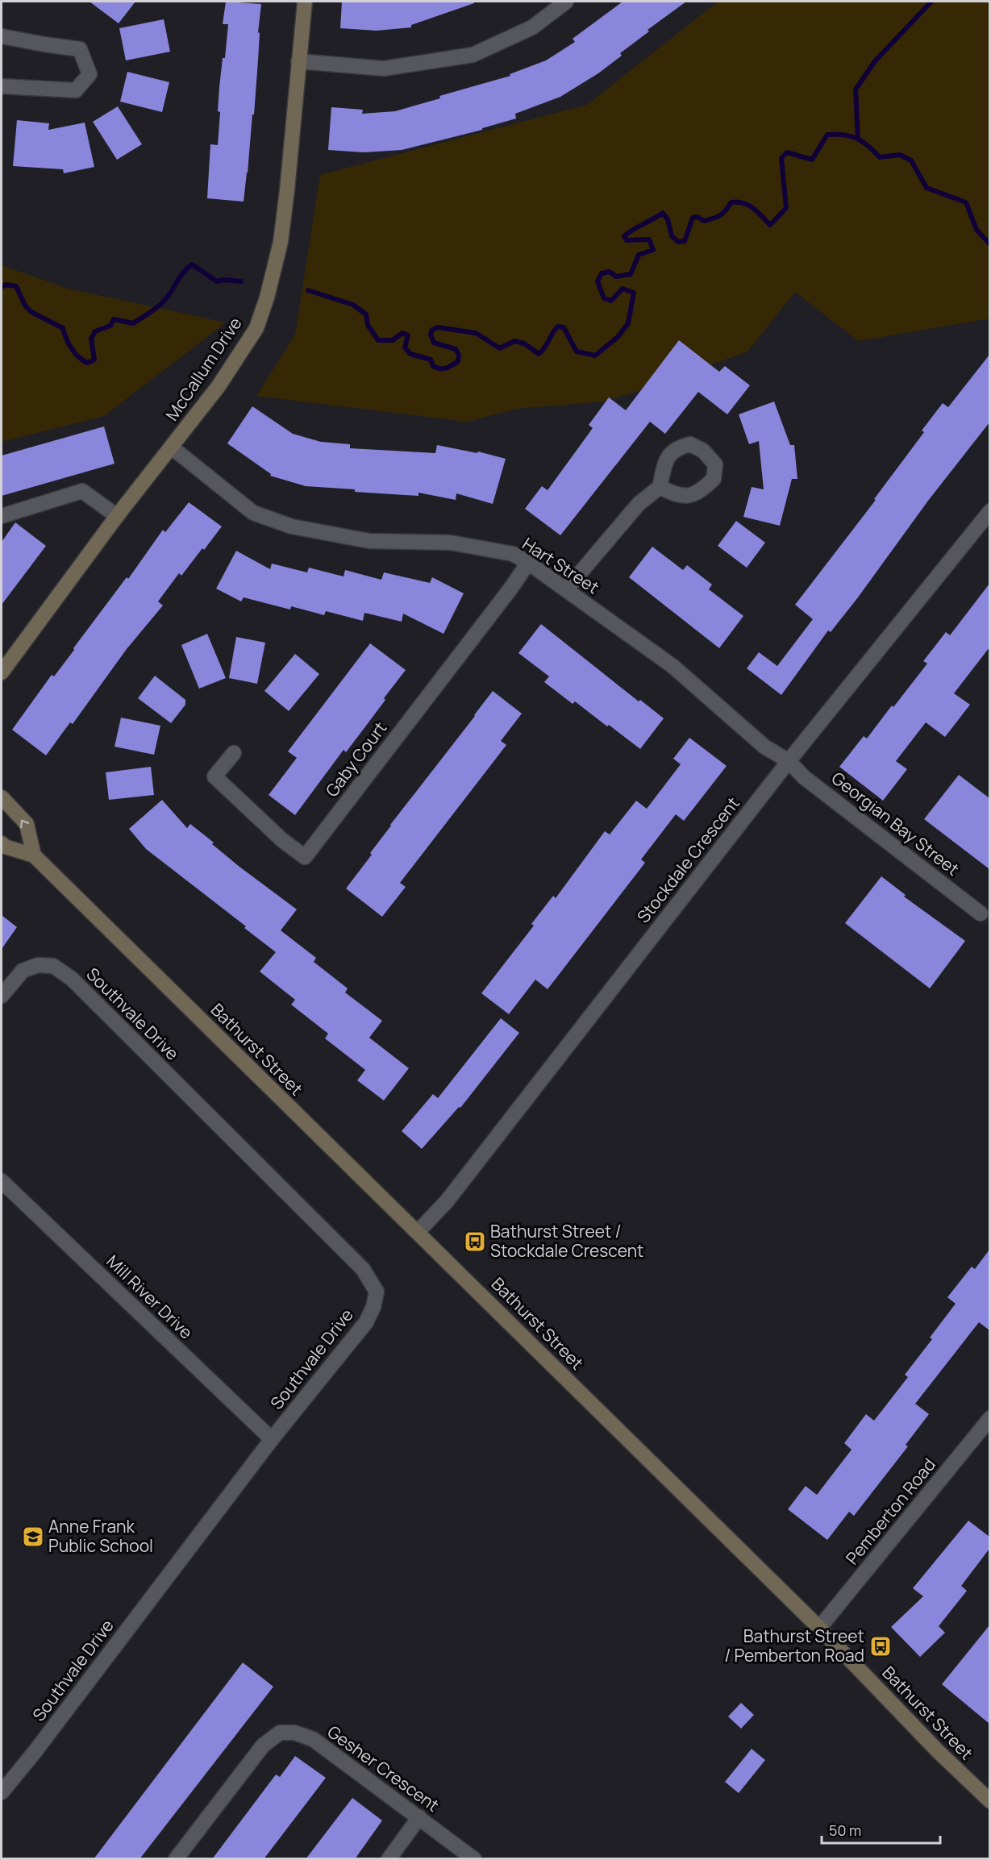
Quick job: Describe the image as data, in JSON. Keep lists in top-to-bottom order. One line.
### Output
{"streets":{"main road":["McCallum Drive","Bathurst Street"],"street":["Hart Street","Gaby Court","Georgian Bay Street","Stockdale Crescent","Southvale Drive","Mill River Drive","Pemberton Road","Gesher Crescent"]},"crossings":[["McCallum Drive","Hart Street"],["Hart Street","Gaby Court"],["Hart Street","Georgian Bay Street"],["Hart Street","Stockdale Crescent"],["Georgian Bay Street","Stockdale Crescent"],["Stockdale Crescent","Bathurst Street"],["Southvale Drive","Mill River Drive"],["Bathurst Street","Pemberton Road"]],"places":{"bus stop":["Bathurst Street / Stockdale Crescent","Bathurst Street / Pemberton Road"],"school or university":["Anne Frank Public School"]},"scale_bar":"50 m"}
